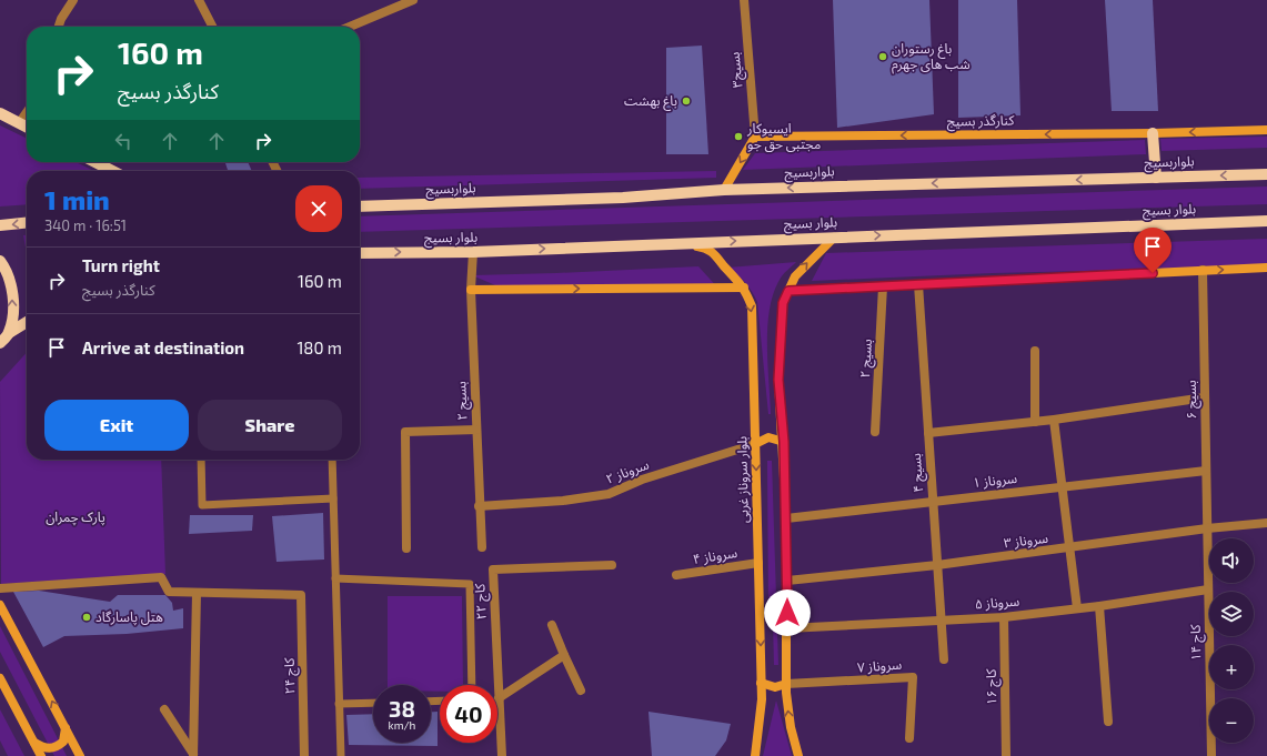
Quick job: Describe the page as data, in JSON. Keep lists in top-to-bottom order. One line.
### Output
{"streets":{"main road":["بلواربسیج","بلوار بسیج"],"street":["بسیج۳","کنارگذر بسیج","بسیج ۲","بسیج ۶","سروناز ۲","بسیج ۴","بلوار سروناز غربی","سروناز ۱","سروناز ۳","سروناز ۴","کاج ۲۲","سروناز ۵","کاج ۱۴","سروناز ۷","کاج ۲۴","کاج ۱۶"]},"crossings":[["بسیج۳","کنارگذر بسیج"],["بلوار بسیج","بسیج ۲"],["بلوار بسیج","بلوار سروناز غربی"],["بسیج ۲","سروناز ۲"],["بسیج ۶","سروناز ۱"],["بسیج ۶","سروناز ۳"],["بسیج ۶","کاج ۱۴"],["سروناز ۲","بلوار سروناز غربی"],["بسیج ۴","سروناز ۱"],["بسیج ۴","سروناز ۳"],["بسیج ۴","سروناز ۵"],["بلوار سروناز غربی","سروناز ۴"],["سروناز ۳","کاج ۱۴"],["سروناز ۵","کاج ۱۴"],["سروناز ۵","کاج ۱۶"]],"one_way":["کنارگذر بسیج","بلواربسیج","بلوار بسیج"],"parks":["پارک چمران"],"places":["باغ رستوران شب های جهرم","باغ بهشت","ایسیوکار مجتبی حق جو","هتل پاسارگاد"],"page":{"turn":["160 m","کنارگذر بسیج"],"heading":["1 min","340 m · 16:51"],"list":[{"name":"Turn right","note":"کنارگذر بسیج","value":"160 m"},{"name":"Arrive at destination","value":"180 m"}],"buttons":["Exit","Share"],"map_buttons":["+","−"],"speed":"38 km/h","limit":"40"}}
